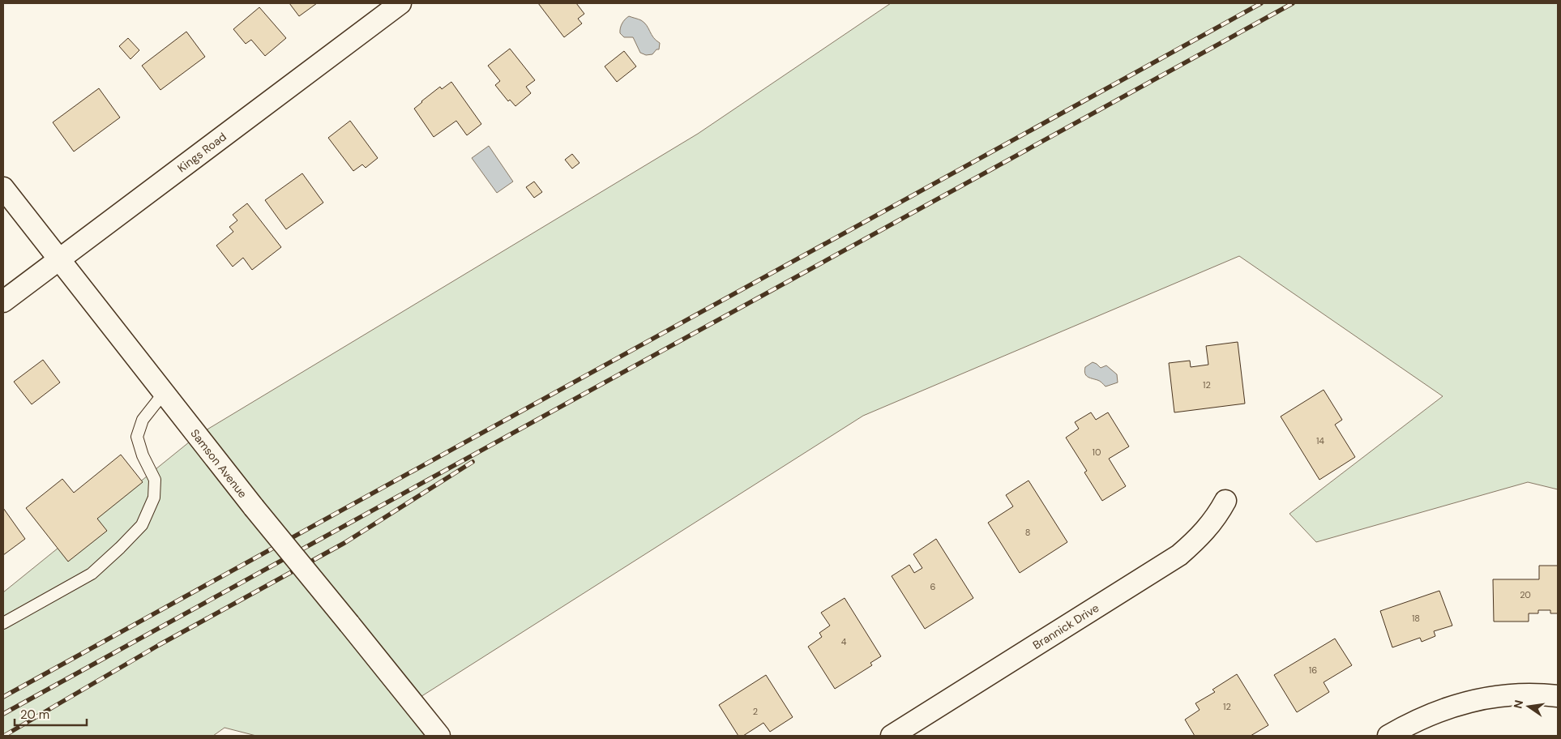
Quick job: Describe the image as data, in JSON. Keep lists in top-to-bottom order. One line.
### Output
{"streets":{"street":["Kings Road","Samson Avenue","Brannick Drive"]},"crossings":[["Kings Road","Samson Avenue"]],"house_numbers":["12","14","10","8","6","20","18","4","16","12","2"],"scale_bar":"20 m","north":"left"}
